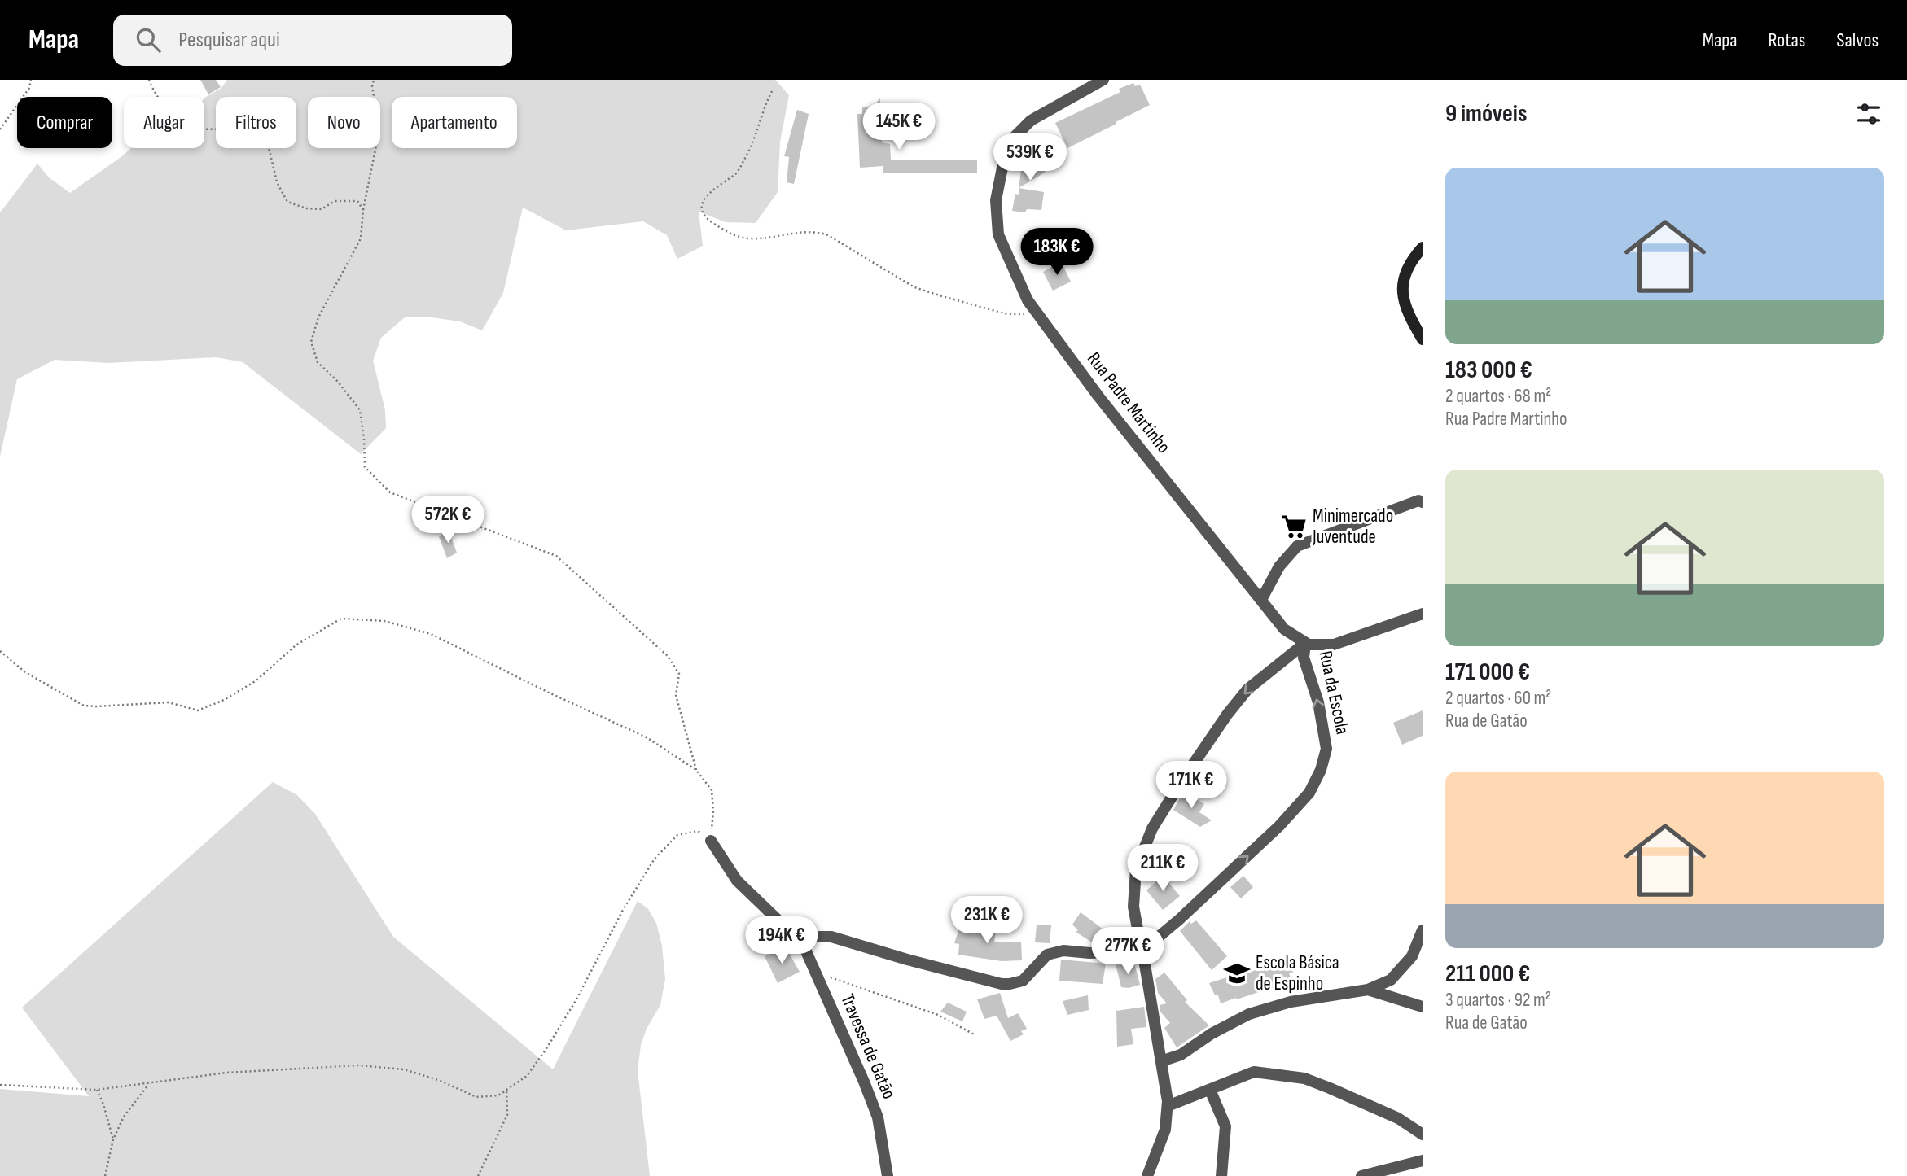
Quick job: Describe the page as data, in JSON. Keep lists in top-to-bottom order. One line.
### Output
{"streets":{"street":["Rua Padre Martinho","Rua da Escola","Travessa de Gatão"]},"crossings":[["Rua Padre Martinho","Rua da Escola"]],"places":{"supermarket":["Minimercado Juventude"],"school or university":["Escola Básica de Espinho"]},"page":{"header":"Mapa","search":"Pesquisar aqui","nav":["Mapa","Rotas","Salvos"],"heading":"9 imóveis","chip":["Comprar","Alugar","Filtros","Novo","Apartamento"],"price":["145K €","539K €","183K €","572K €","171K €","211K €","231K €","194K €","277K €"],"list":[{"name":"183 000 €","note":"2 quartos · 68 m² · Rua Padre Martinho"},{"name":"171 000 €","note":"2 quartos · 60 m² · Rua de Gatão"},{"name":"211 000 €","note":"3 quartos · 92 m² · Rua de Gatão"}]}}
